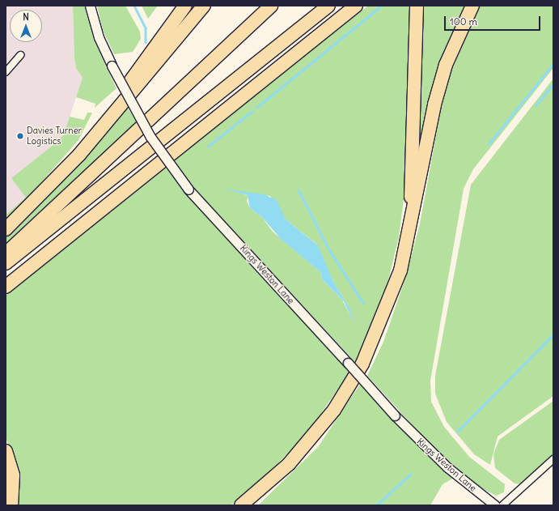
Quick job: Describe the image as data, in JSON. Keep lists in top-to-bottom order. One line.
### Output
{"streets":{"street":["Kings Weston Lane"]},"places":["Davies Turner Logistics"],"scale_bar":"100 m","north":"top"}
